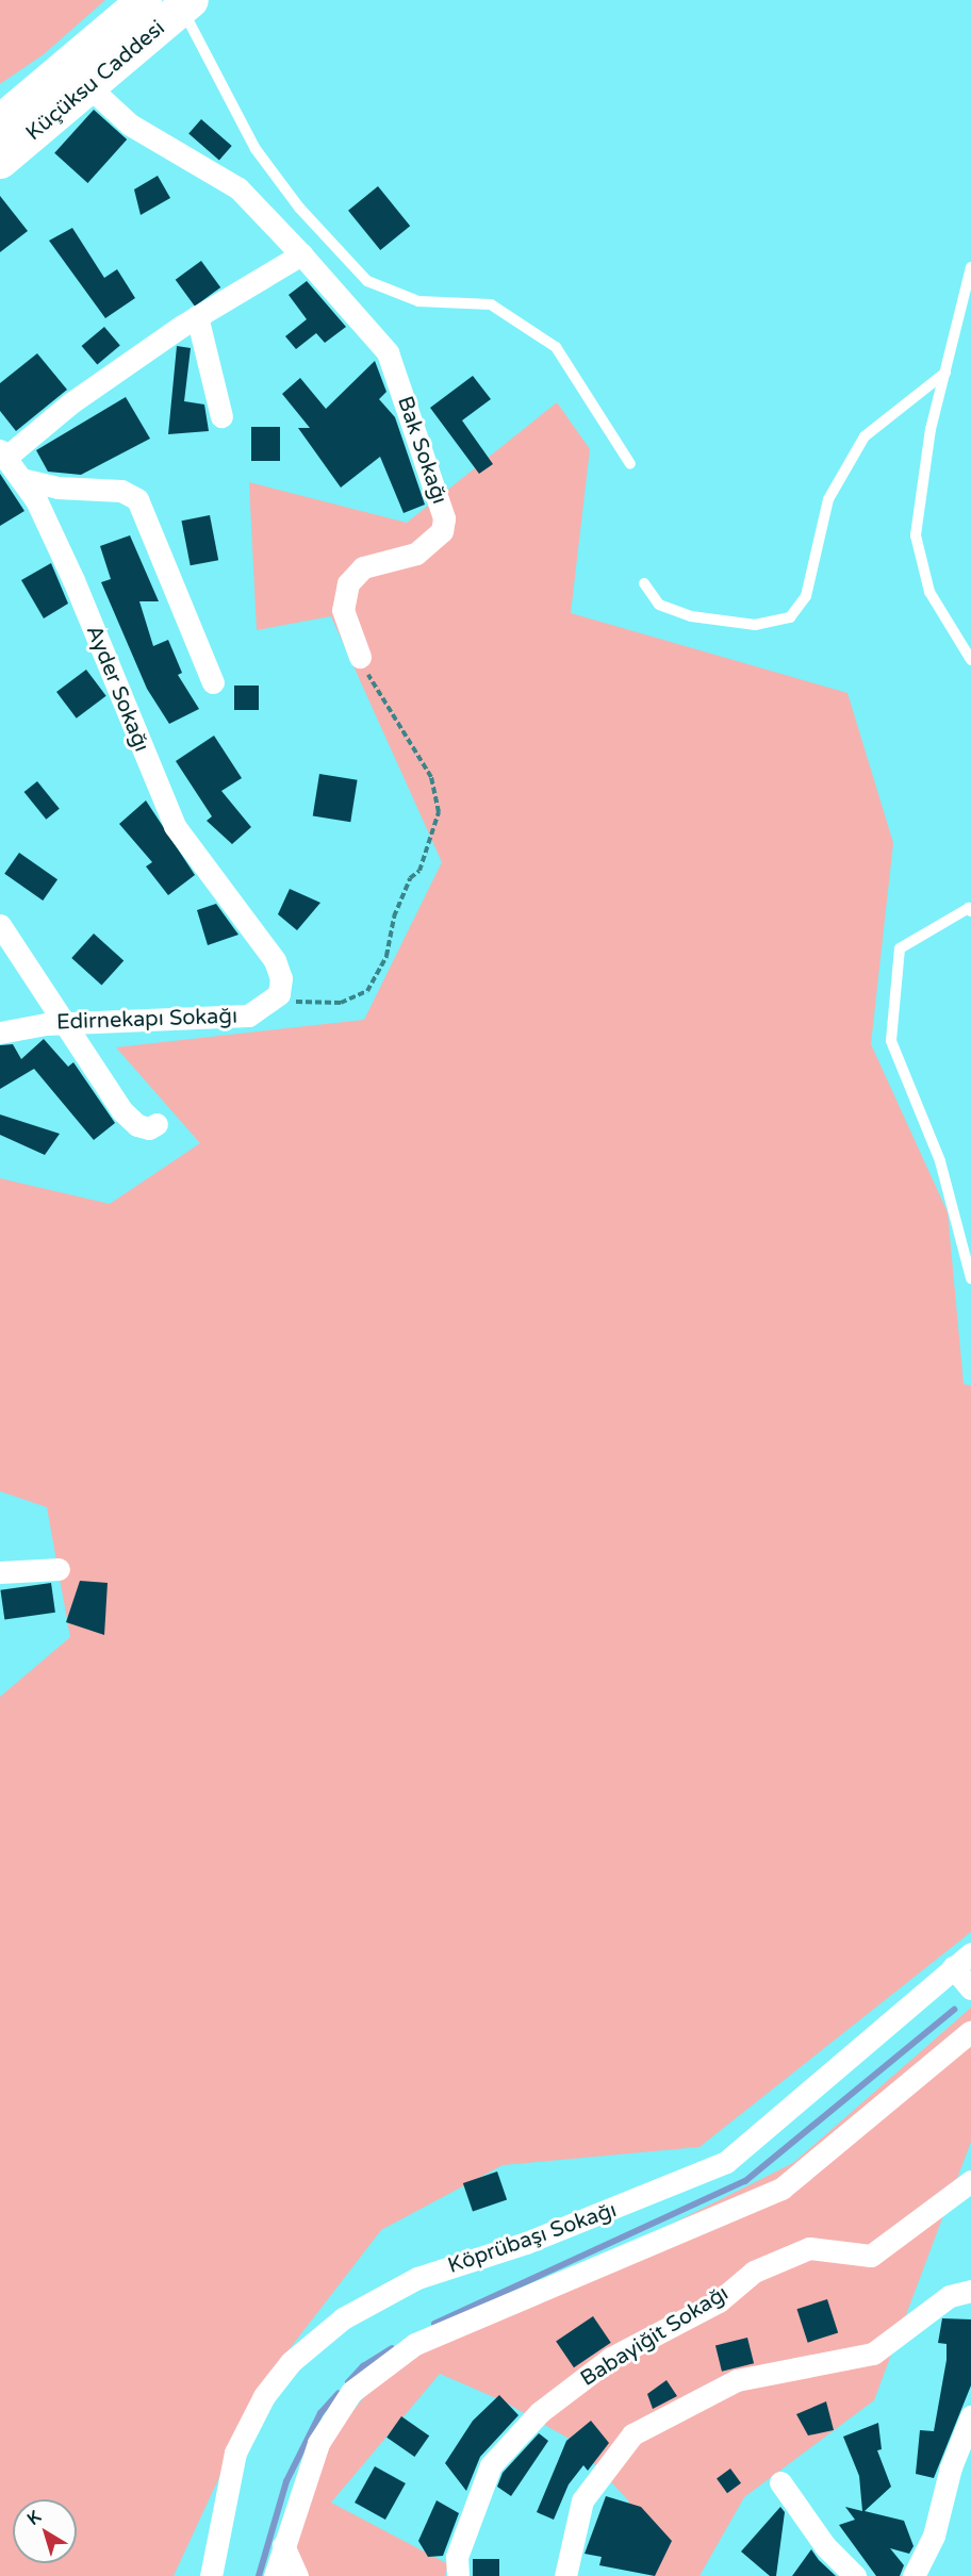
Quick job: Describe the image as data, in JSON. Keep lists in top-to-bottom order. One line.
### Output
{"streets":{"main road":["Küçüksu Caddesi"],"street":["Bak Sokağı","Ayder Sokağı","Edirnekapı Sokağı","Köprübaşı Sokağı","Babayiğit Sokağı"]},"crossings":[["Küçüksu Caddesi","Bak Sokağı"],["Ayder Sokağı","Edirnekapı Sokağı"]],"north":"top left"}
